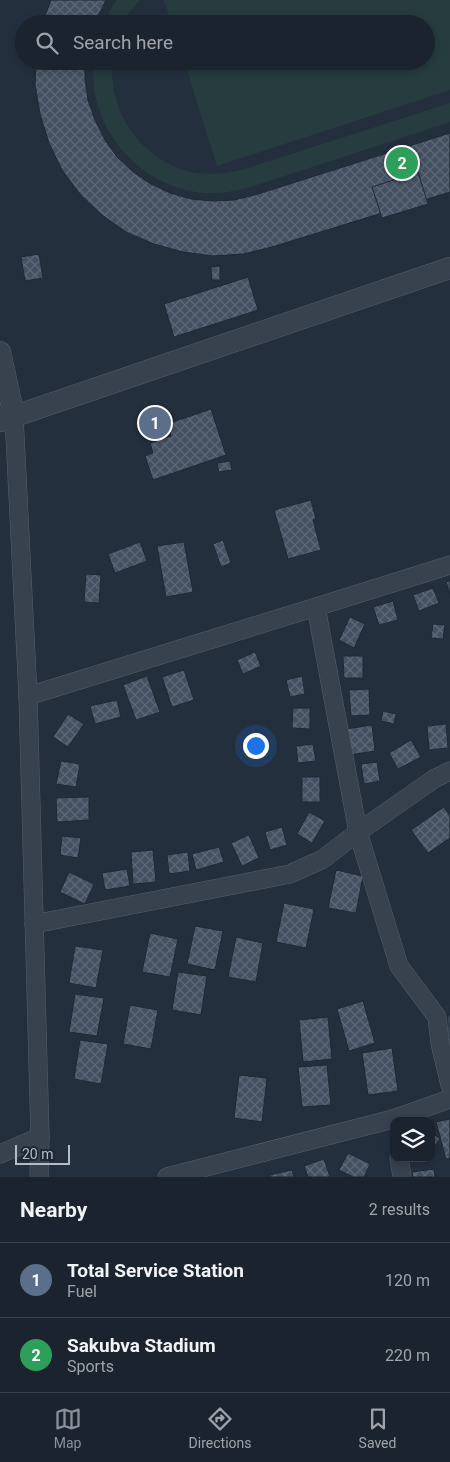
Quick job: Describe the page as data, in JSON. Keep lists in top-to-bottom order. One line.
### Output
{"scale_bar":"20 m","page":{"search":"Search here","pins":["2","1"],"scale":"20 m","heading":["Nearby","2 results"],"list":[{"mark":"1","name":"Total Service Station","note":"Fuel","value":"120 m"},{"mark":"2","name":"Sakubva Stadium","note":"Sports","value":"220 m"}],"nav":["Map","Directions","Saved"]}}
